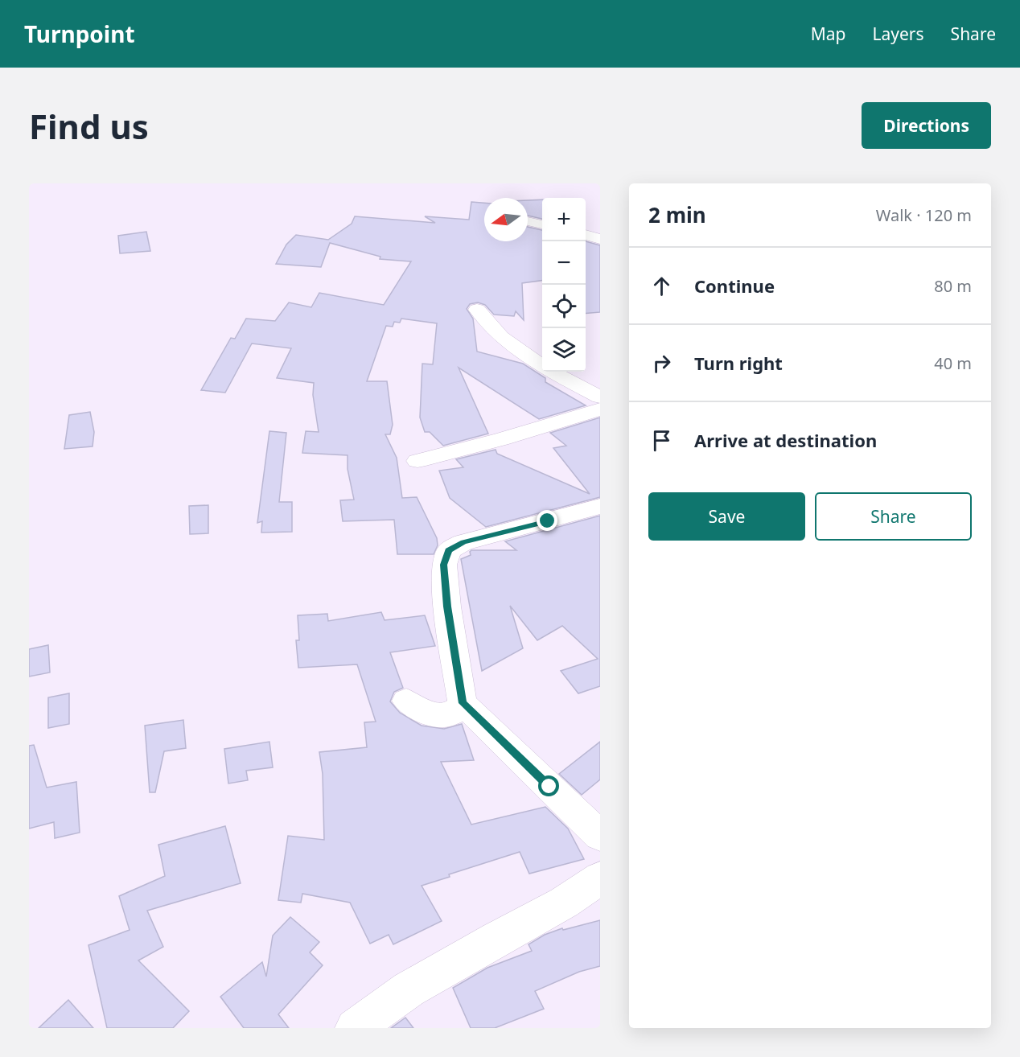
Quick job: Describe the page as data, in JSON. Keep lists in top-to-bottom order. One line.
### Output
{"north":"left","page":{"header":"Turnpoint","nav":["Map","Layers","Share"],"buttons":["Directions",["Save","Share"]],"title":"Find us","heading":["2 min","Walk · 120 m"],"map_buttons":["+","−"],"list":[["Continue","80 m"],["Turn right","40 m"],"Arrive at destination"]}}
